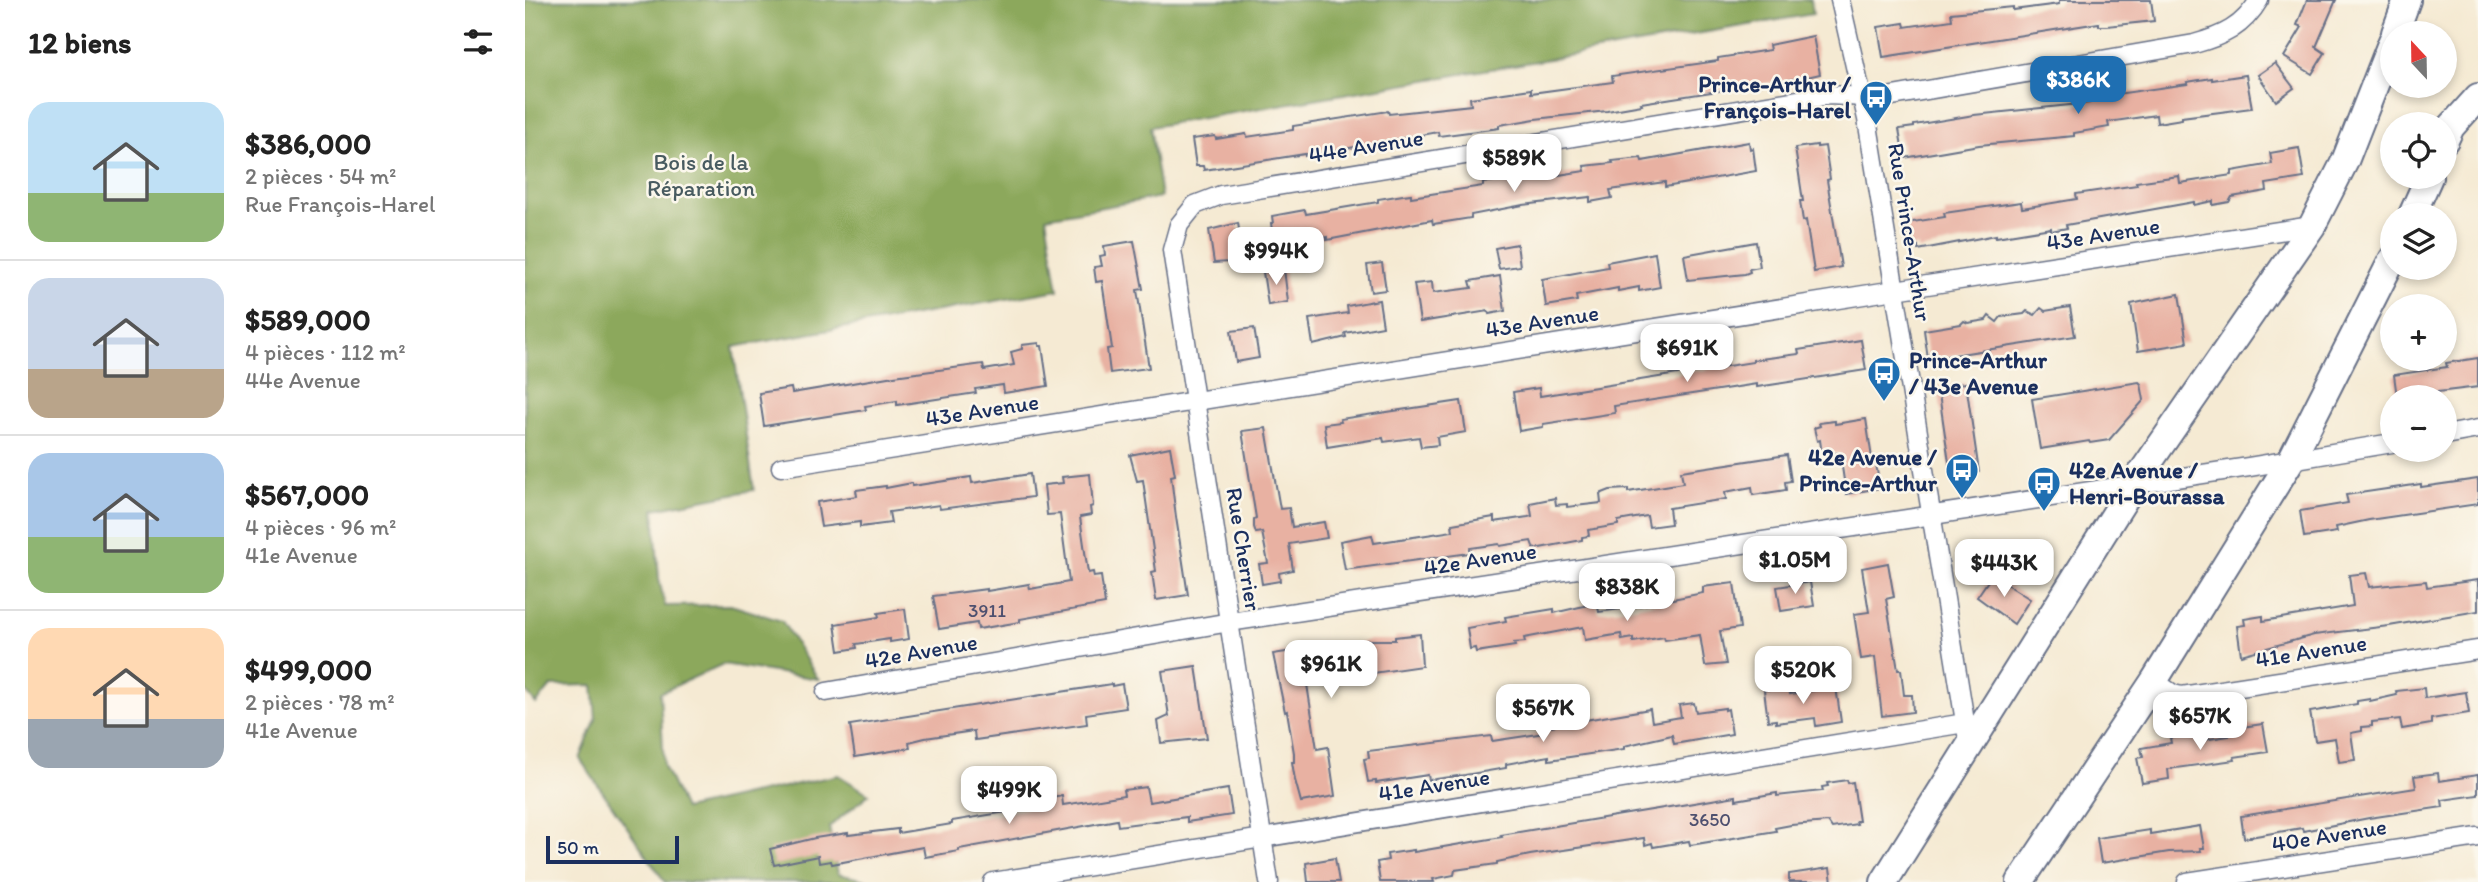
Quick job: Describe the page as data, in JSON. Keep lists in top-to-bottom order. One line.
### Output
{"streets":{"street":["44e Avenue","Rue Prince-Arthur","43e Avenue","Rue Cherrier","42e Avenue","41e Avenue","40e Avenue"]},"crossings":[["44e Avenue","Rue Prince-Arthur"],["44e Avenue","Rue Cherrier"],["Rue Prince-Arthur","43e Avenue"],["Rue Prince-Arthur","42e Avenue"],["Rue Prince-Arthur","41e Avenue"],["43e Avenue","Rue Cherrier"],["Rue Cherrier","42e Avenue"],["Rue Cherrier","41e Avenue"]],"parks":["Bois de la Réparation"],"places":{"bus stop":["Prince-Arthur / François-Harel","Prince-Arthur / 43e Avenue","42e Avenue / Prince-Arthur","42e Avenue / Henri-Bourassa"]},"house_numbers":["3911","3650"],"scale_bar":"50 m","north":"top","page":{"heading":"12 biens","map_buttons":["+","−"],"price":["$386K","$589K","$994K","$691K","$1.05M","$443K","$838K","$961K","$520K","$567K","$657K","$499K"],"list":[{"name":"$386,000","note":"2 pièces · 54 m² · Rue François-Harel"},{"name":"$589,000","note":"4 pièces · 112 m² · 44e Avenue"},{"name":"$567,000","note":"4 pièces · 96 m² · 41e Avenue"},{"name":"$499,000","note":"2 pièces · 78 m² · 41e Avenue"}],"scale":"50 m"}}
